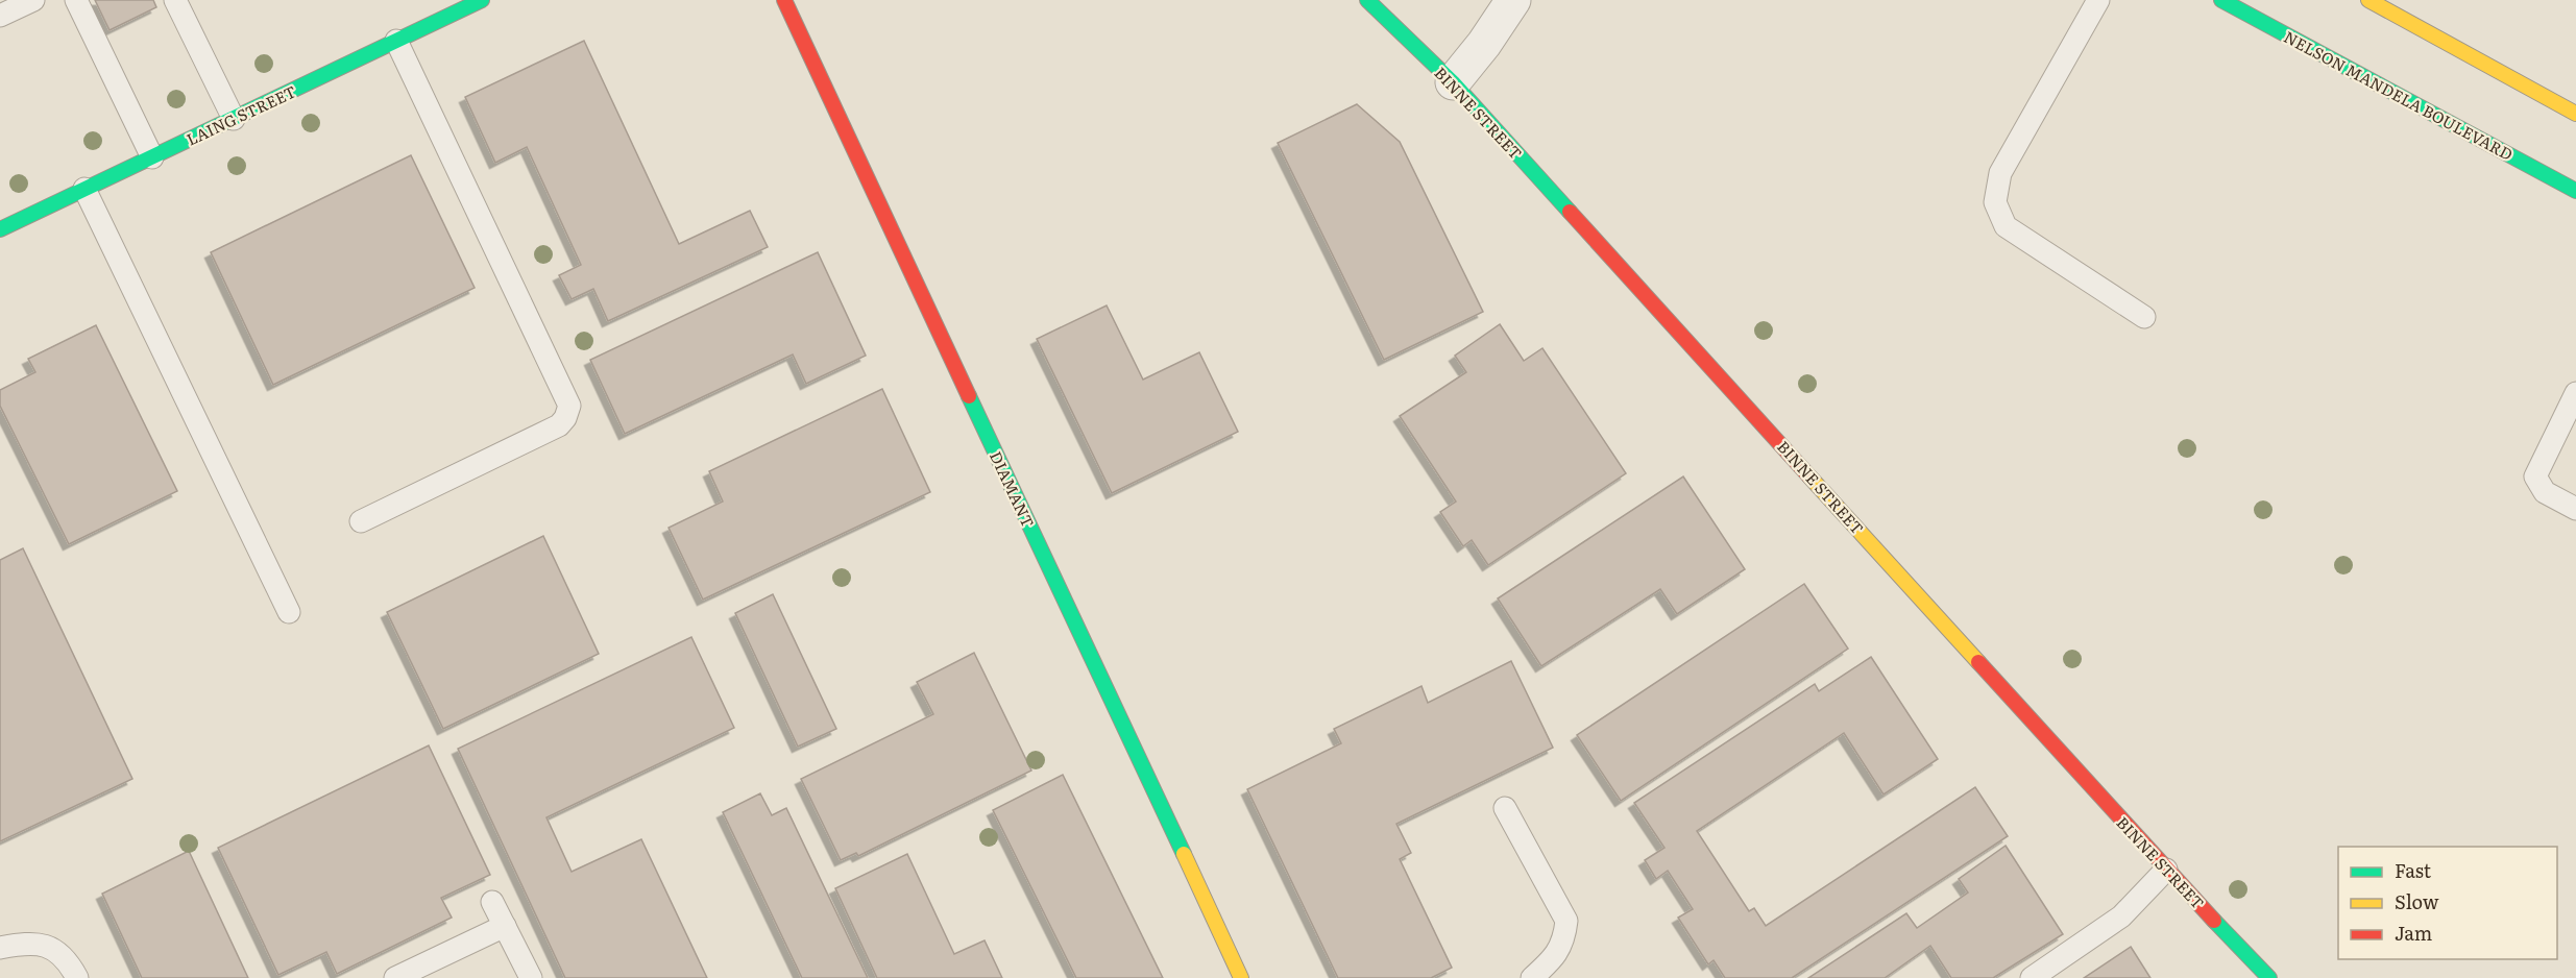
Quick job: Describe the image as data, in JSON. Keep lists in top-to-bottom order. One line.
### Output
{"streets":{"street":["NELSON MANDELA BOULEVARD","BINNE STREET","LAING STREET","DIAMANT"]},"legend":["Fast","Slow","Jam"]}
